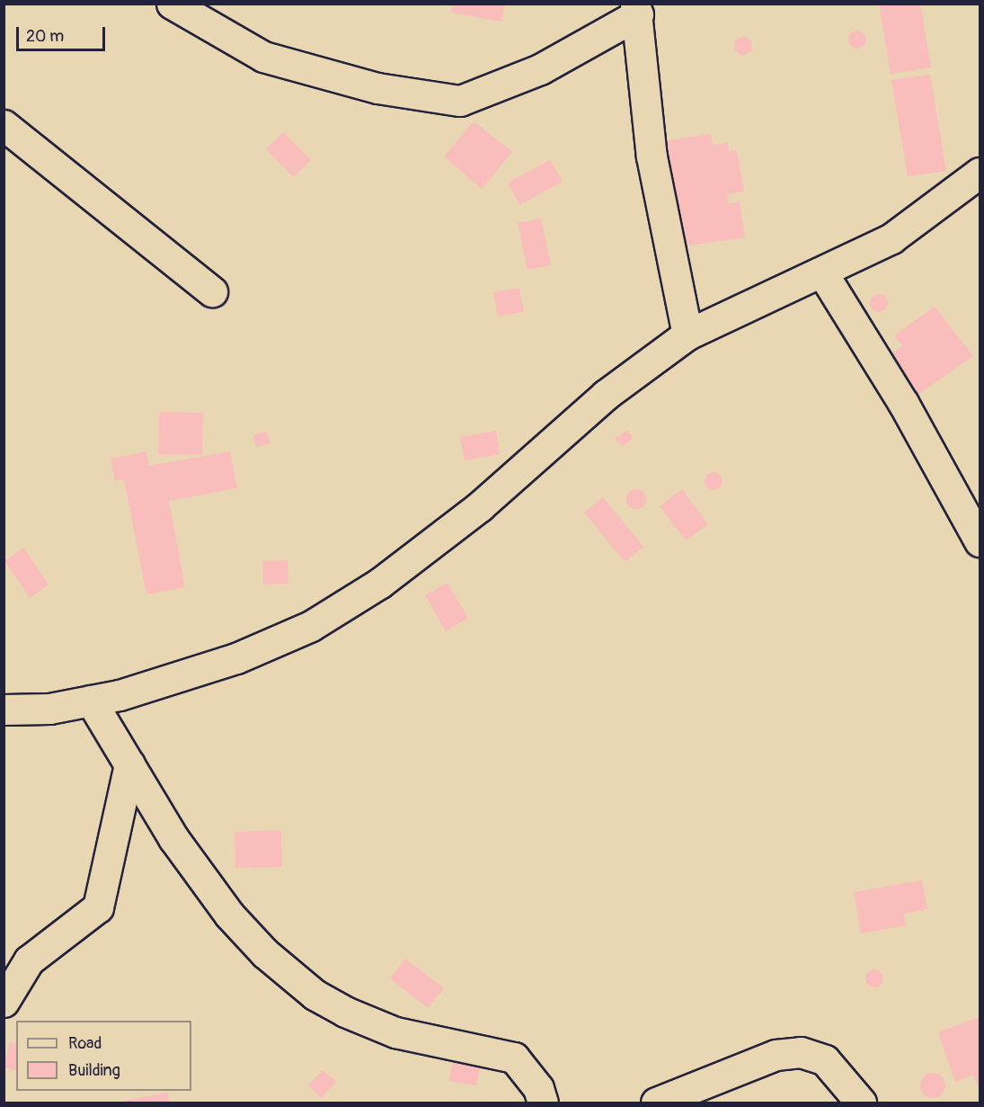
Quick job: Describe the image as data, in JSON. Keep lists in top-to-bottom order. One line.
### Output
{"legend":["Road","Building"],"scale_bar":"20 m"}
